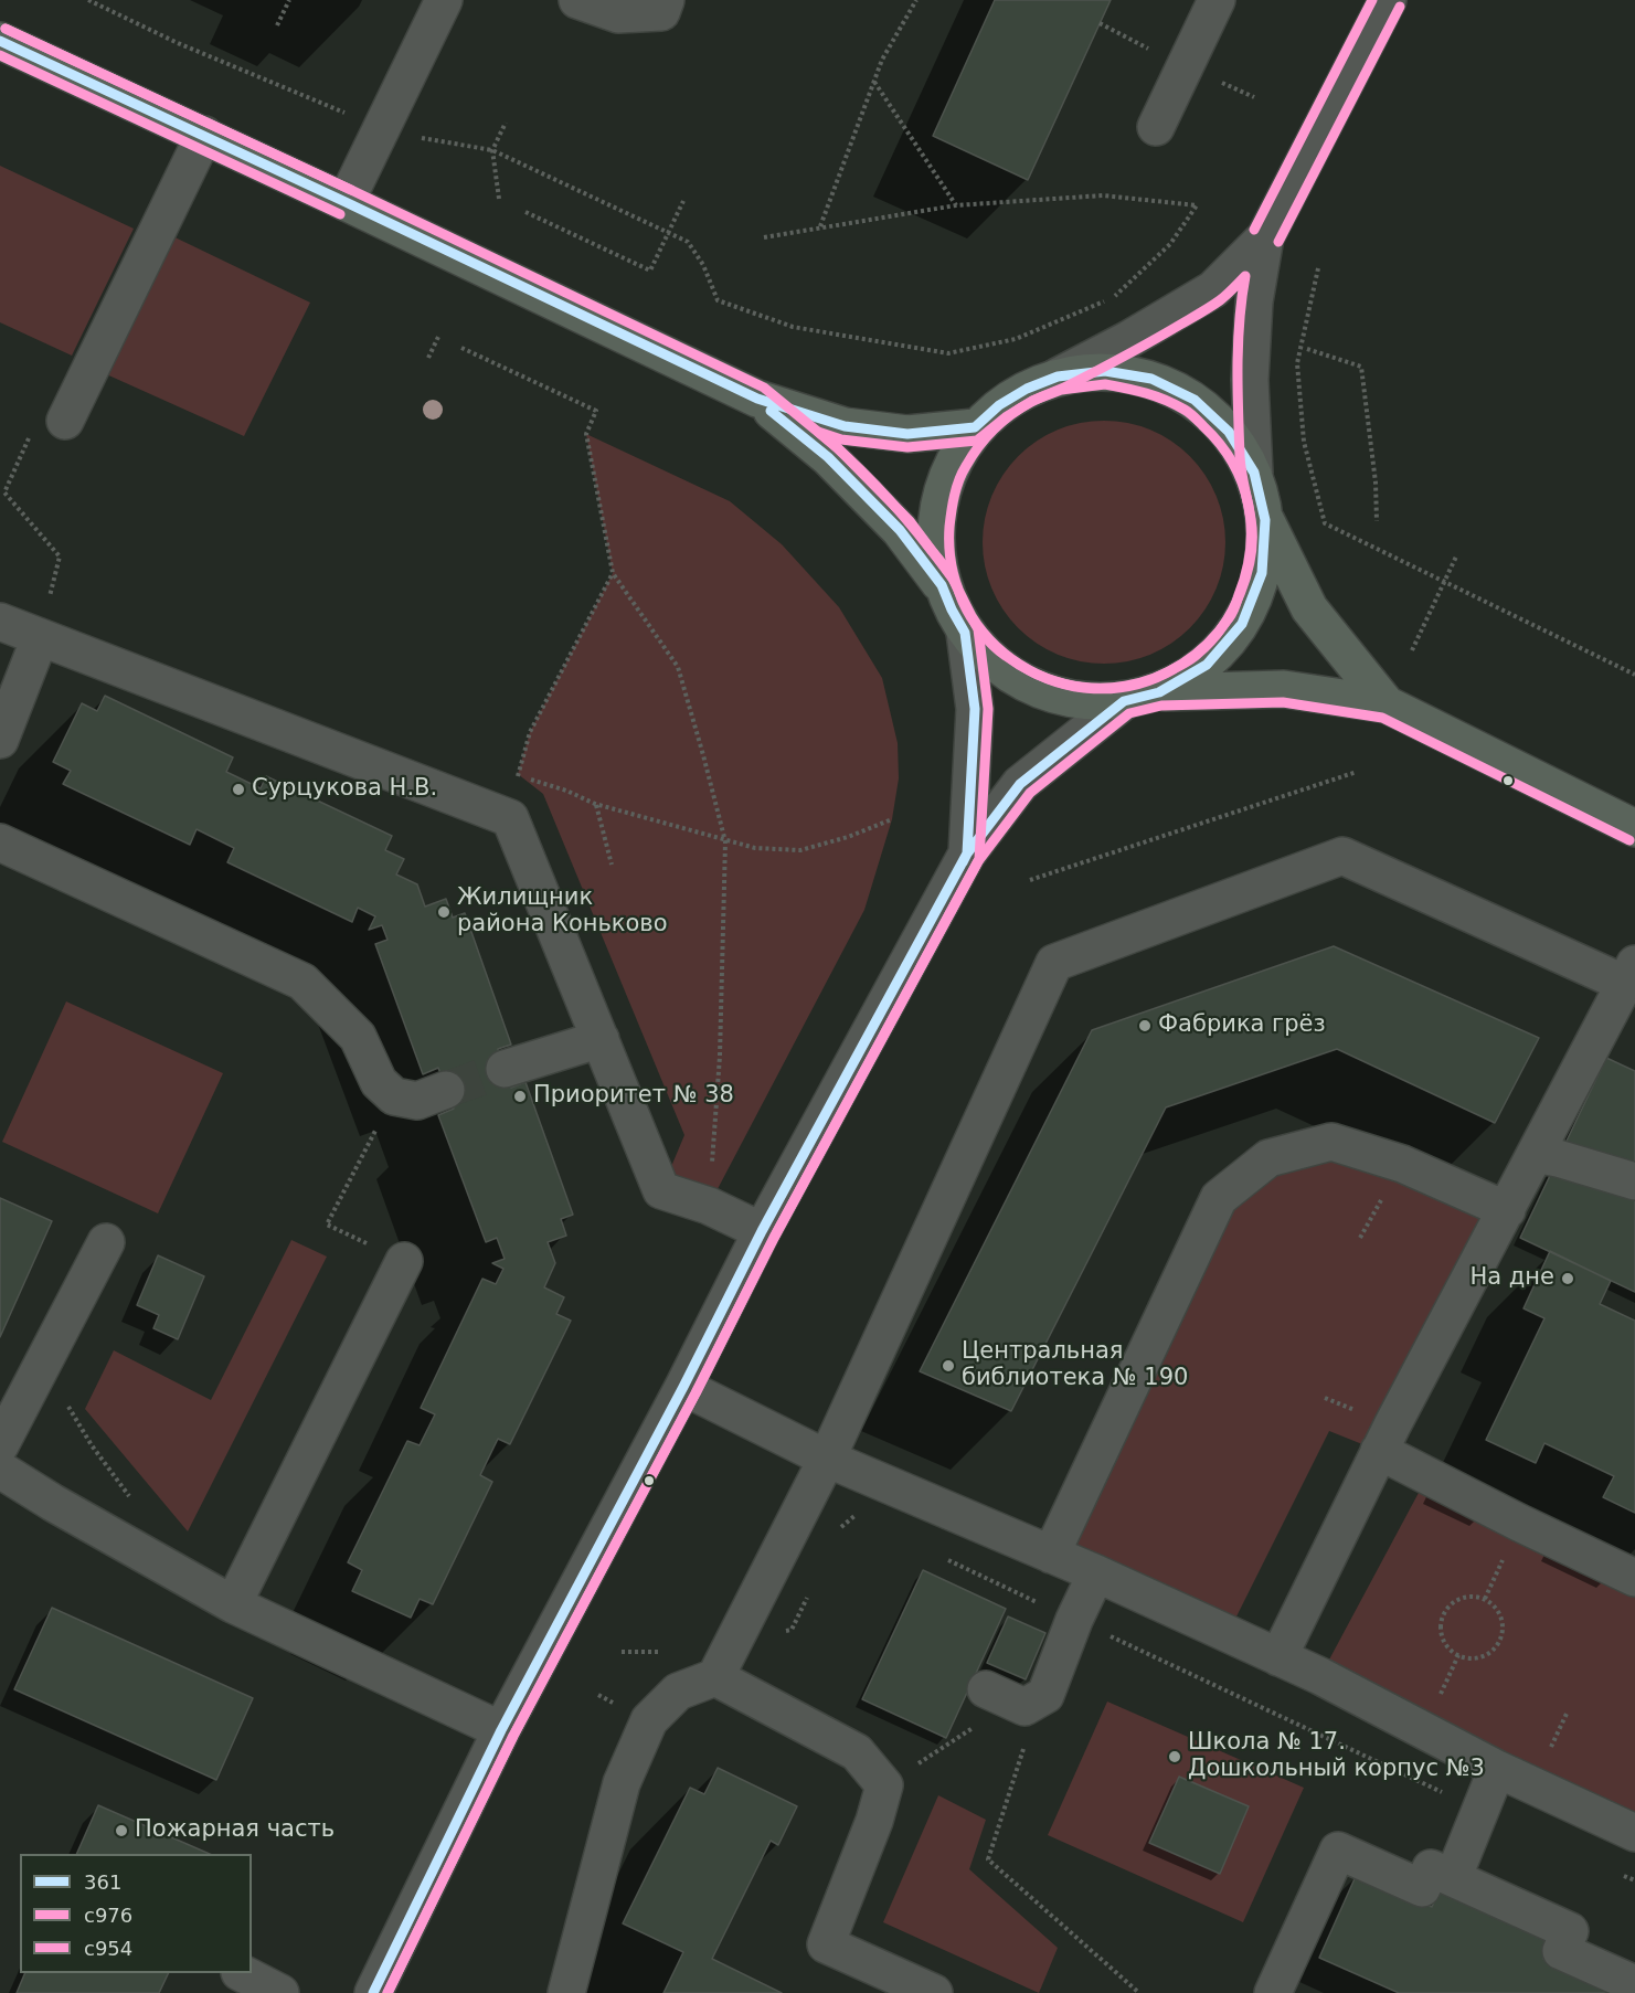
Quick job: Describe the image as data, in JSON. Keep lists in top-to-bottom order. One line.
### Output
{"places":["Сурцукова Н.В.","Жилищник района Коньково","Фабрика грёз","Приоритет № 38","На дне","Центральная библиотека № 190","Школа № 17. Дошкольный корпус №3","Пожарная часть"],"lines":["transit line с954","transit line с976","transit line 361"],"legend":["361","с976","с954"]}
